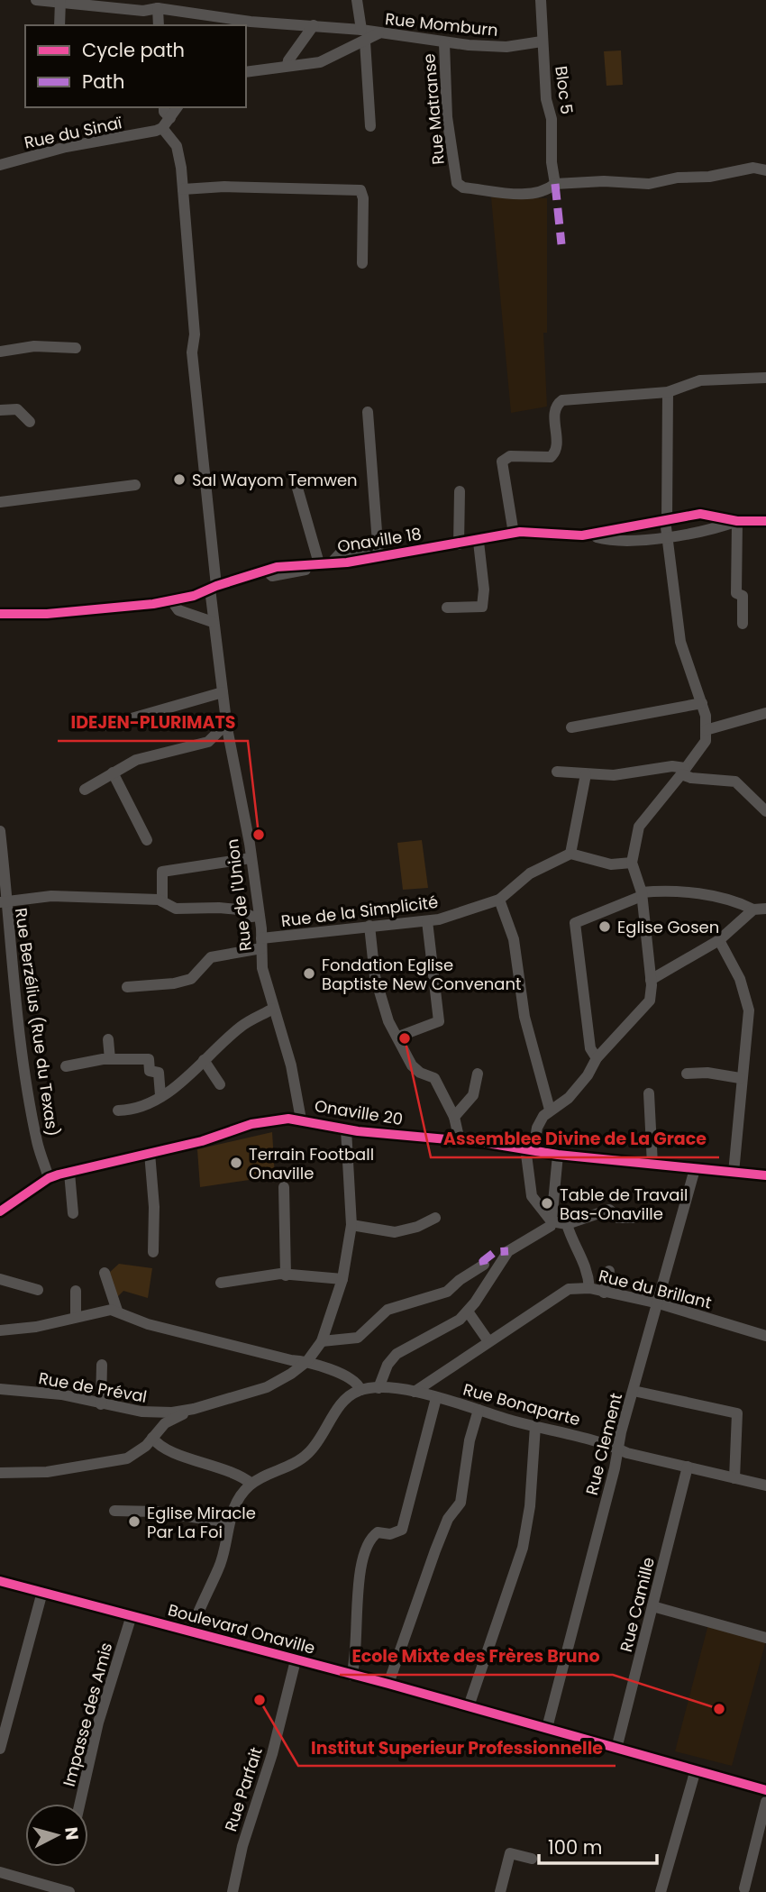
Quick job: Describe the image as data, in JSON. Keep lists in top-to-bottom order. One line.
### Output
{"streets":{"street":["Rue Momburn","Bloc 5","Rue Matranse","Rue du Sinaï","Onaville 18","Rue de l'Union","Rue de la Simplicité","Rue Berzélius (Rue du Texas)","Onaville 20","Rue du Brillant","Rue de Préval","Rue Bonaparte","Rue Clement","Rue Camille","Boulevard Onaville","Impasse des Amis","Rue Parfait"]},"crossings":[["Rue Momburn","Bloc 5"],["Rue Momburn","Rue Matranse"],["Bloc 5","Rue Matranse"],["Rue du Sinaï","Rue de l'Union"],["Onaville 18","Rue de l'Union"],["Rue de l'Union","Rue de la Simplicité"],["Rue de l'Union","Onaville 20"],["Rue Berzélius (Rue du Texas)","Onaville 20"],["Onaville 20","Rue Clement"],["Rue du Brillant","Rue Bonaparte"],["Rue du Brillant","Rue Clement"],["Rue Bonaparte","Rue Clement"],["Rue Bonaparte","Rue Camille"],["Rue Clement","Boulevard Onaville"],["Rue Camille","Boulevard Onaville"],["Boulevard Onaville","Impasse des Amis"],["Boulevard Onaville","Rue Parfait"]],"places":["Sal Wayom Temwen","IDEJEN-PLURIMATS","Eglise Gosen","Fondation Eglise Baptiste New Convenant","Assemblee Divine de La Grace","Terrain Football Onaville","Table de Travail Bas-Onaville","Eglise Miracle Par La Foi","Institut Superieur Professionnelle","Ecole Mixte des Frères Bruno"],"legend":["Cycle path","Path"],"scale_bar":"100 m","north":"right"}
